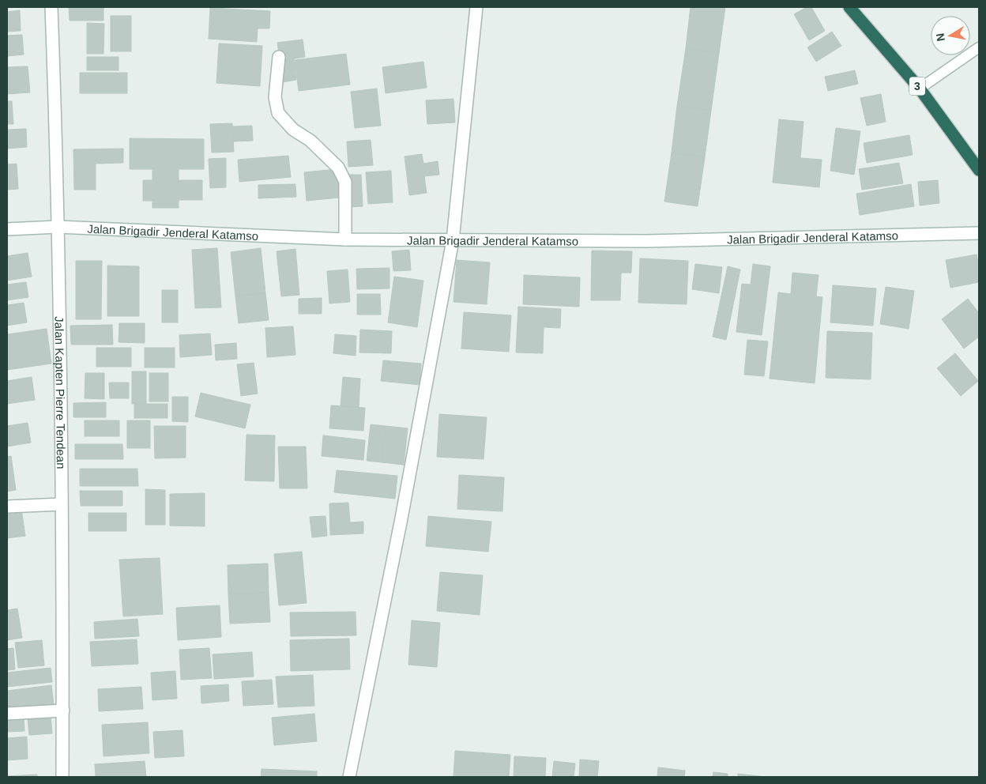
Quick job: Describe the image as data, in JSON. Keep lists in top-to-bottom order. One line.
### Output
{"streets":{"highway":["3"],"street":["Jalan Brigadir Jenderal Katamso","Jalan Kapten Pierre Tendean"]},"crossings":[["Jalan Brigadir Jenderal Katamso","Jalan Kapten Pierre Tendean"]],"north":"left"}
